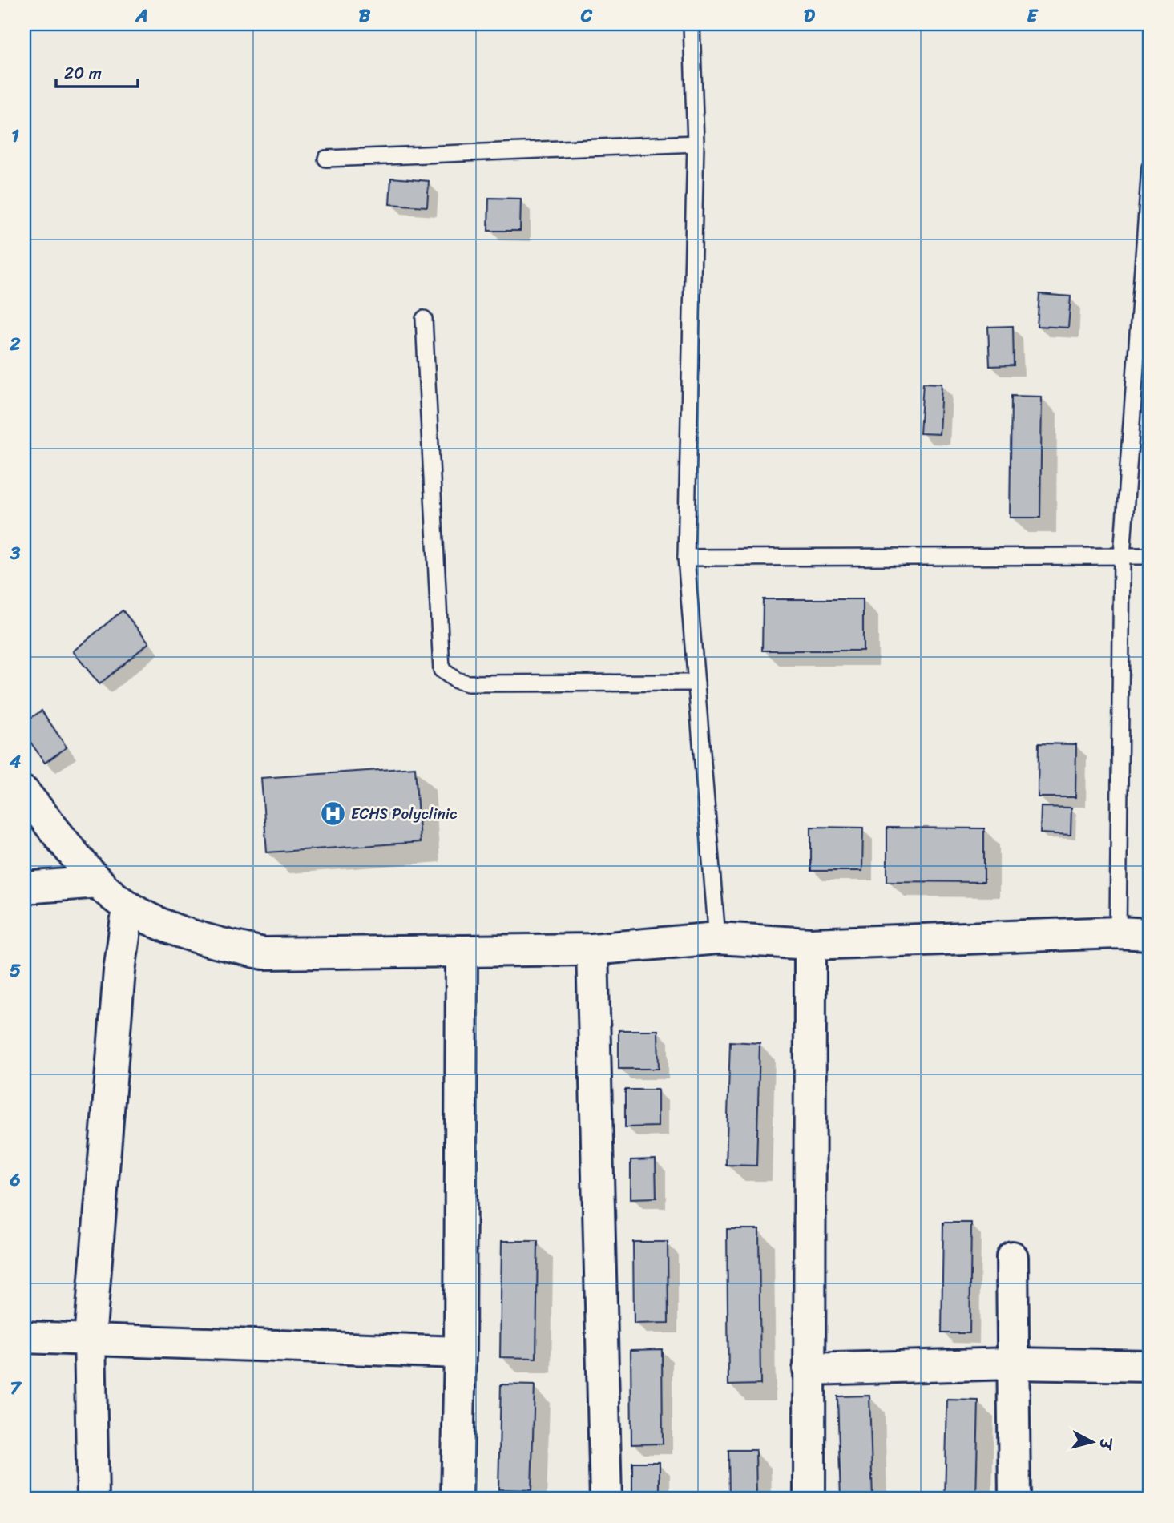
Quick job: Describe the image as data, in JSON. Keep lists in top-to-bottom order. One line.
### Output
{"places":{"hospital":["ECHS Polyclinic"]},"scale_bar":"20 m","north":"right","grid":{"columns":["A","B","C","D","E"],"rows":["1","2","3","4","5","6","7"]}}
